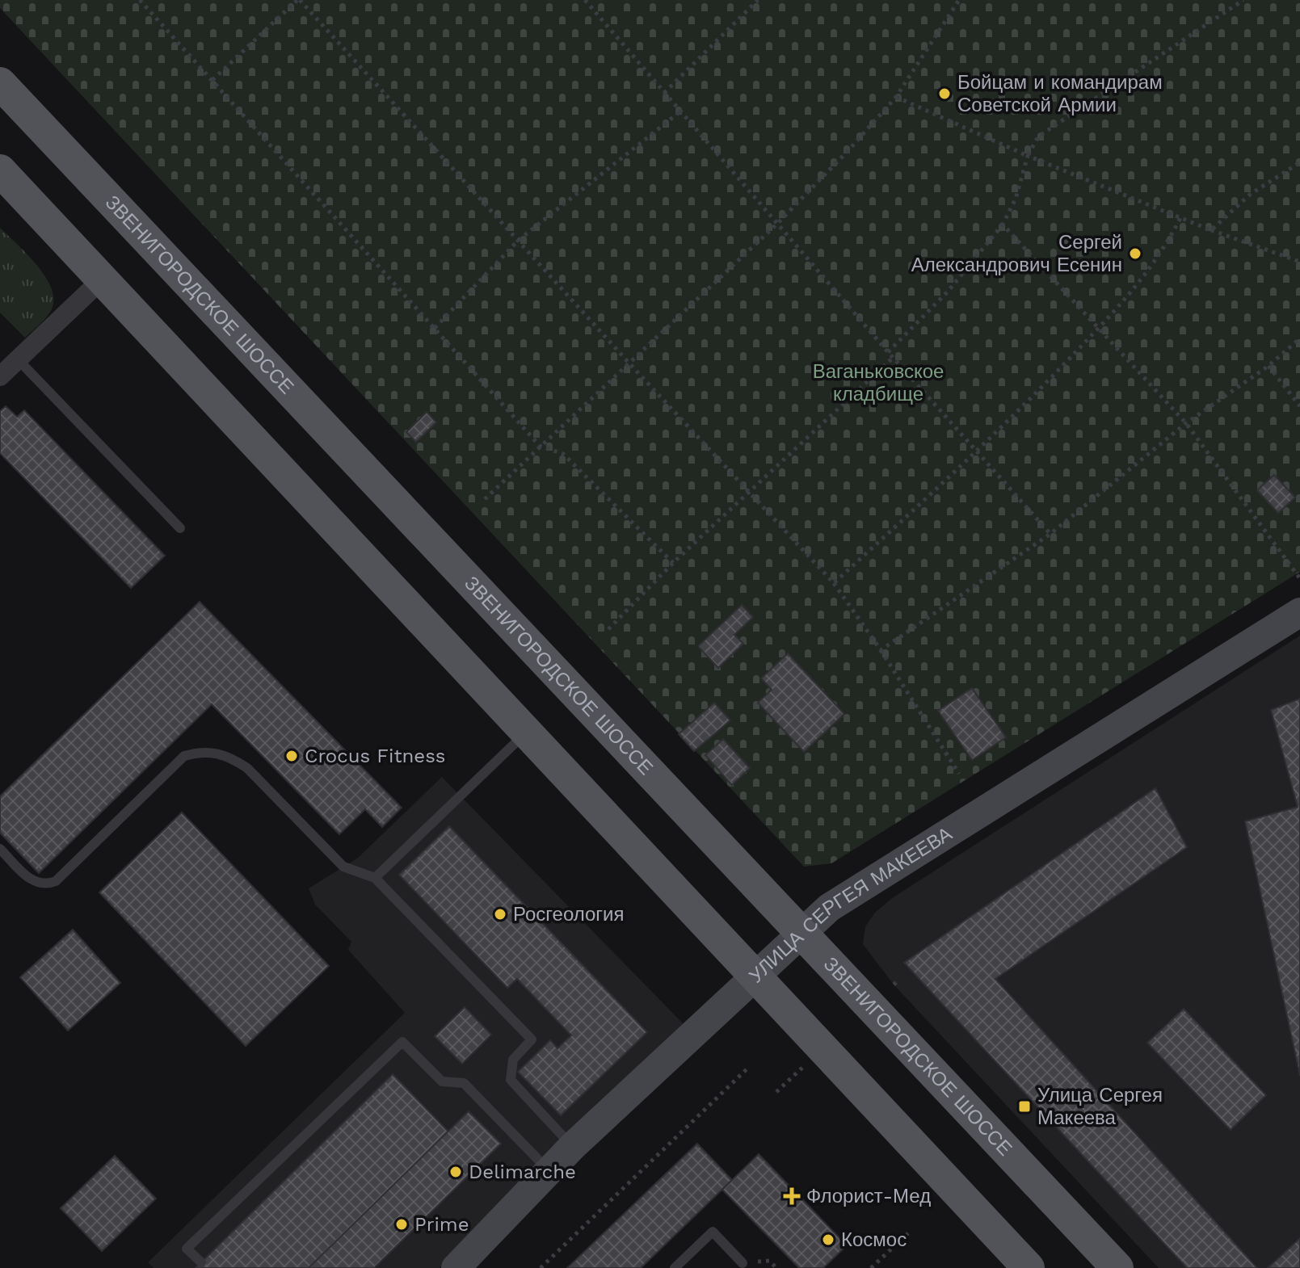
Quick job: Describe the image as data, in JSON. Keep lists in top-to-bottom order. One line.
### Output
{"streets":{"main road":["ЗВЕНИГОРОДСКОЕ ШОССЕ","УЛИЦА СЕРГЕЯ МАКЕЕВА"]},"crossings":[["ЗВЕНИГОРОДСКОЕ ШОССЕ","УЛИЦА СЕРГЕЯ МАКЕЕВА"]],"parks":["Ваганьковское кладбище"],"places":{"other":["Бойцам и командирам Советской Армии","Сергей Александрович Есенин","Crocus Fitness","Росгеология","Delimarche","Prime","Космос"],"transit":["Улица Сергея Макеева"],"health":["Флорист-Мед"]}}
